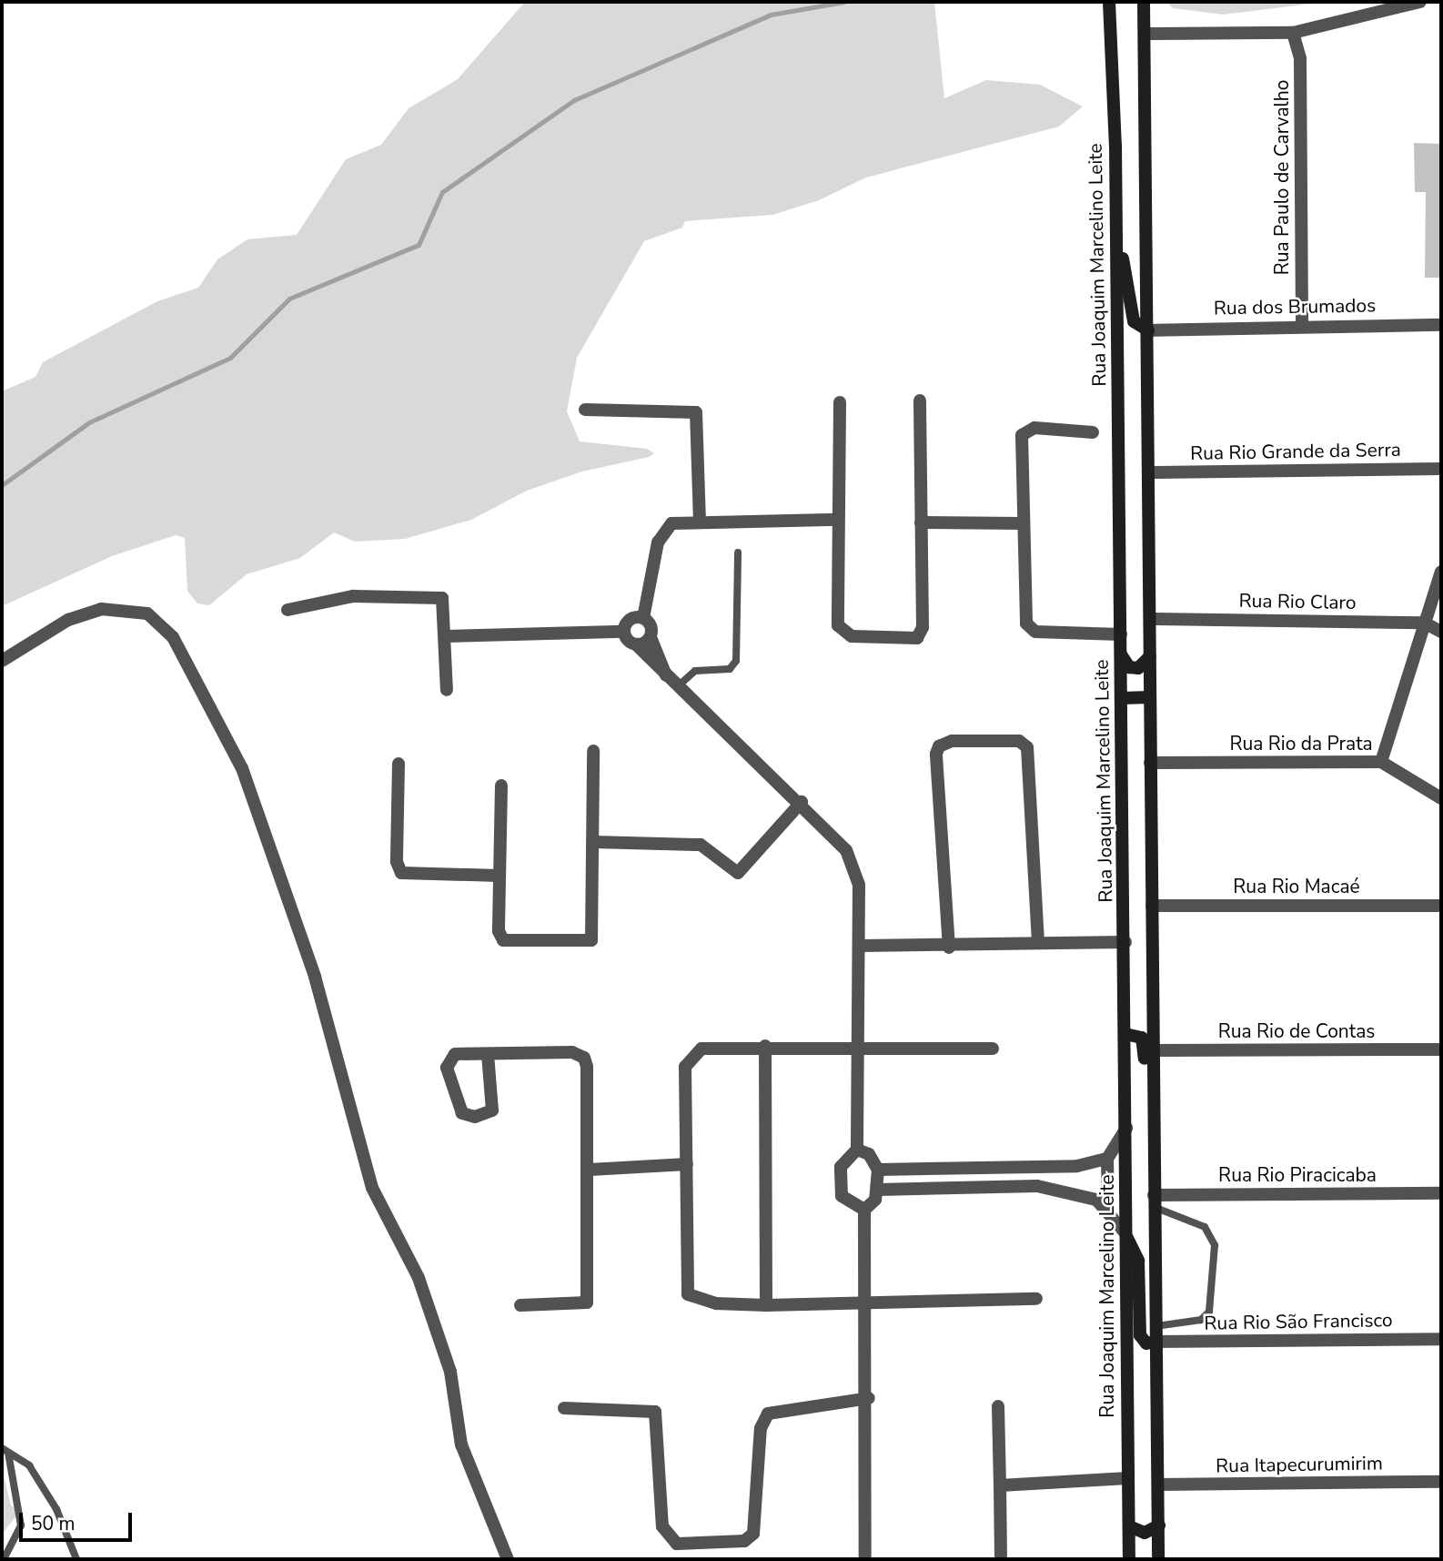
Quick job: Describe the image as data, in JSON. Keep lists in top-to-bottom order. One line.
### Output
{"streets":{"main road":["Rua Joaquim Marcelino Leite"],"street":["Rua Paulo de Carvalho","Rua dos Brumados","Rua Rio Grande da Serra","Rua Rio Claro","Rua Rio da Prata","Rua Rio Macaé","Rua Rio de Contas","Rua Rio Piracicaba","Rua Rio São Francisco","Rua Itapecurumirim"]},"crossings":[["Rua Paulo de Carvalho","Rua dos Brumados"]],"scale_bar":"50 m"}
